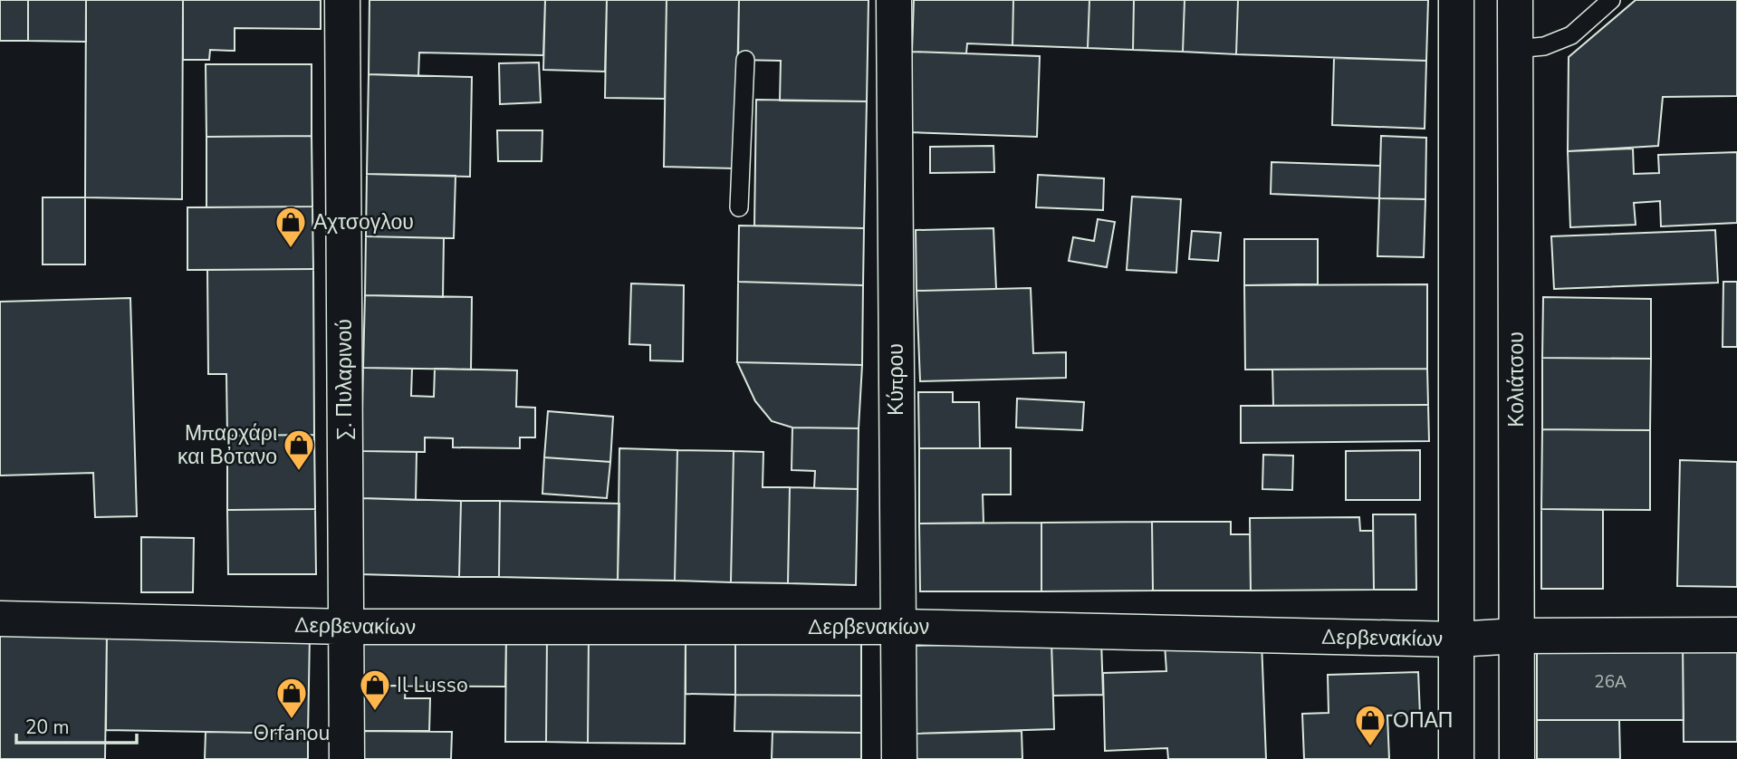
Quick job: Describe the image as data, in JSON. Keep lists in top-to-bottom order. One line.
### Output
{"streets":{"street":["Σ. Πυλαρινού","Κύπρου","Κολιάτσου","Δερβενακίων"]},"crossings":[["Σ. Πυλαρινού","Δερβενακίων"],["Κύπρου","Δερβενακίων"],["Κολιάτσου","Δερβενακίων"]],"places":{"shop":["Αχτσογλου","Μπαρχάρι και Βὀτανο","Il Lusso","Orfanou","ΟΠΑΠ"]},"house_numbers":["26Α"],"scale_bar":"20 m"}
